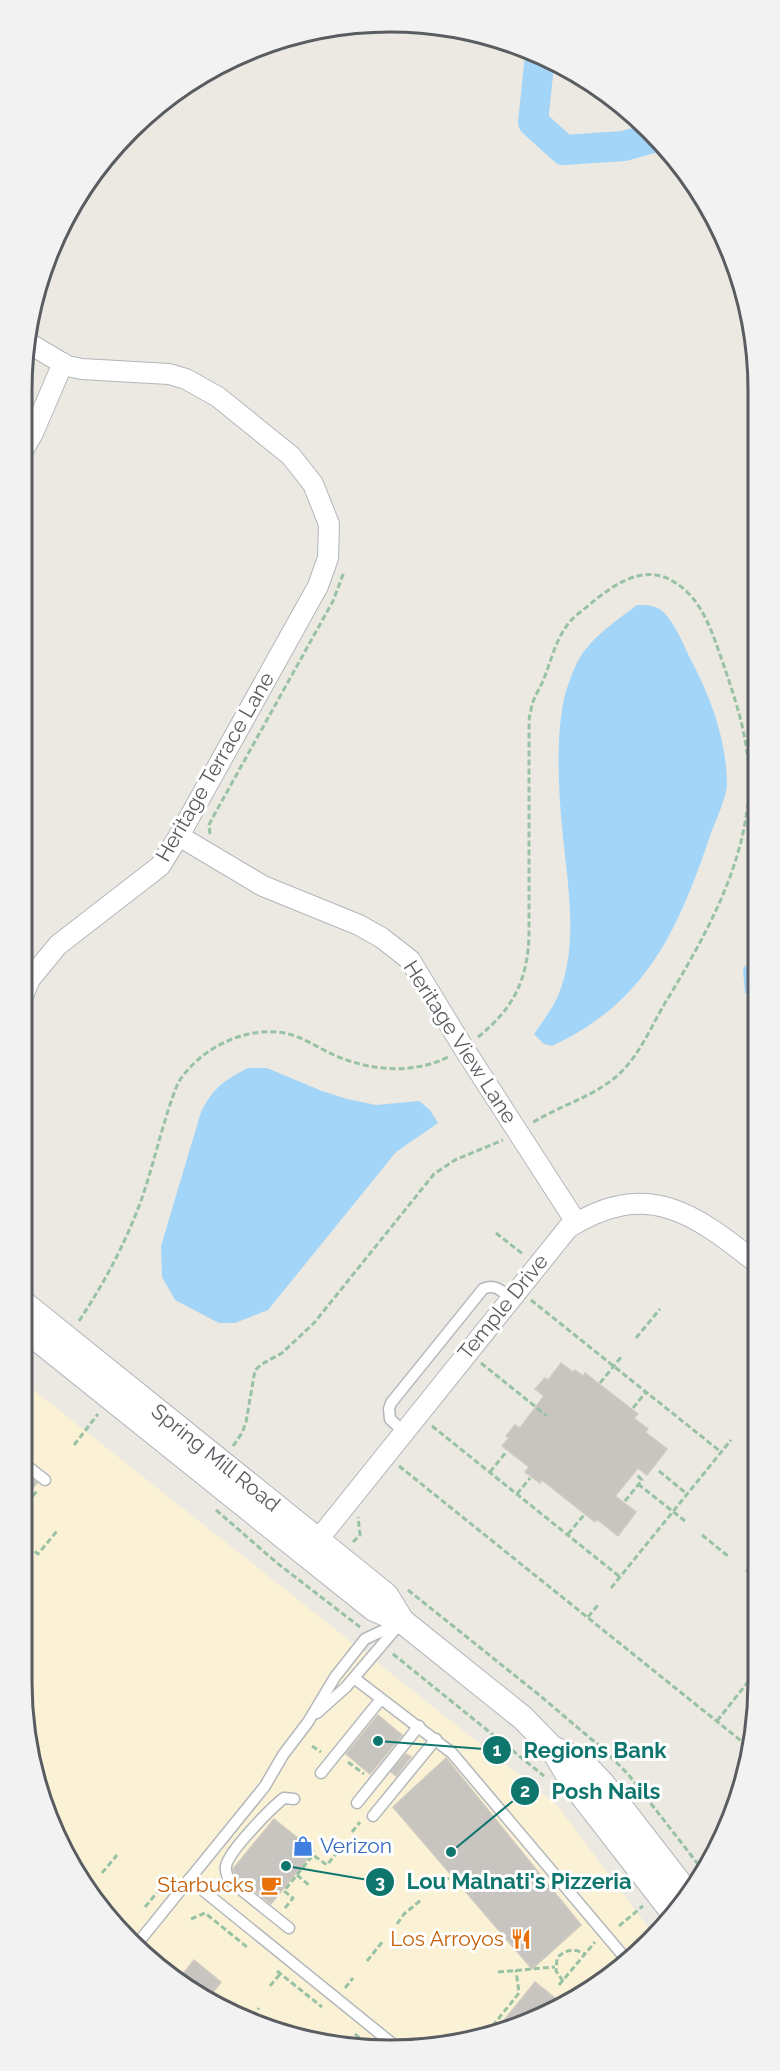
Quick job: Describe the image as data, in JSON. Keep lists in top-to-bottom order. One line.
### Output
{"streets":{"street":["Heritage Terrace Lane","Heritage View Lane","Temple Drive","Spring Mill Road"]},"crossings":[["Heritage Terrace Lane","Heritage View Lane"],["Heritage View Lane","Temple Drive"],["Temple Drive","Spring Mill Road"]],"places":{"other":["Regions Bank","Posh Nails","Lou Malnati's Pizzeria"],"shop":["Verizon"],"cafe":["Starbucks"],"restaurant":["Los Arroyos"]}}
